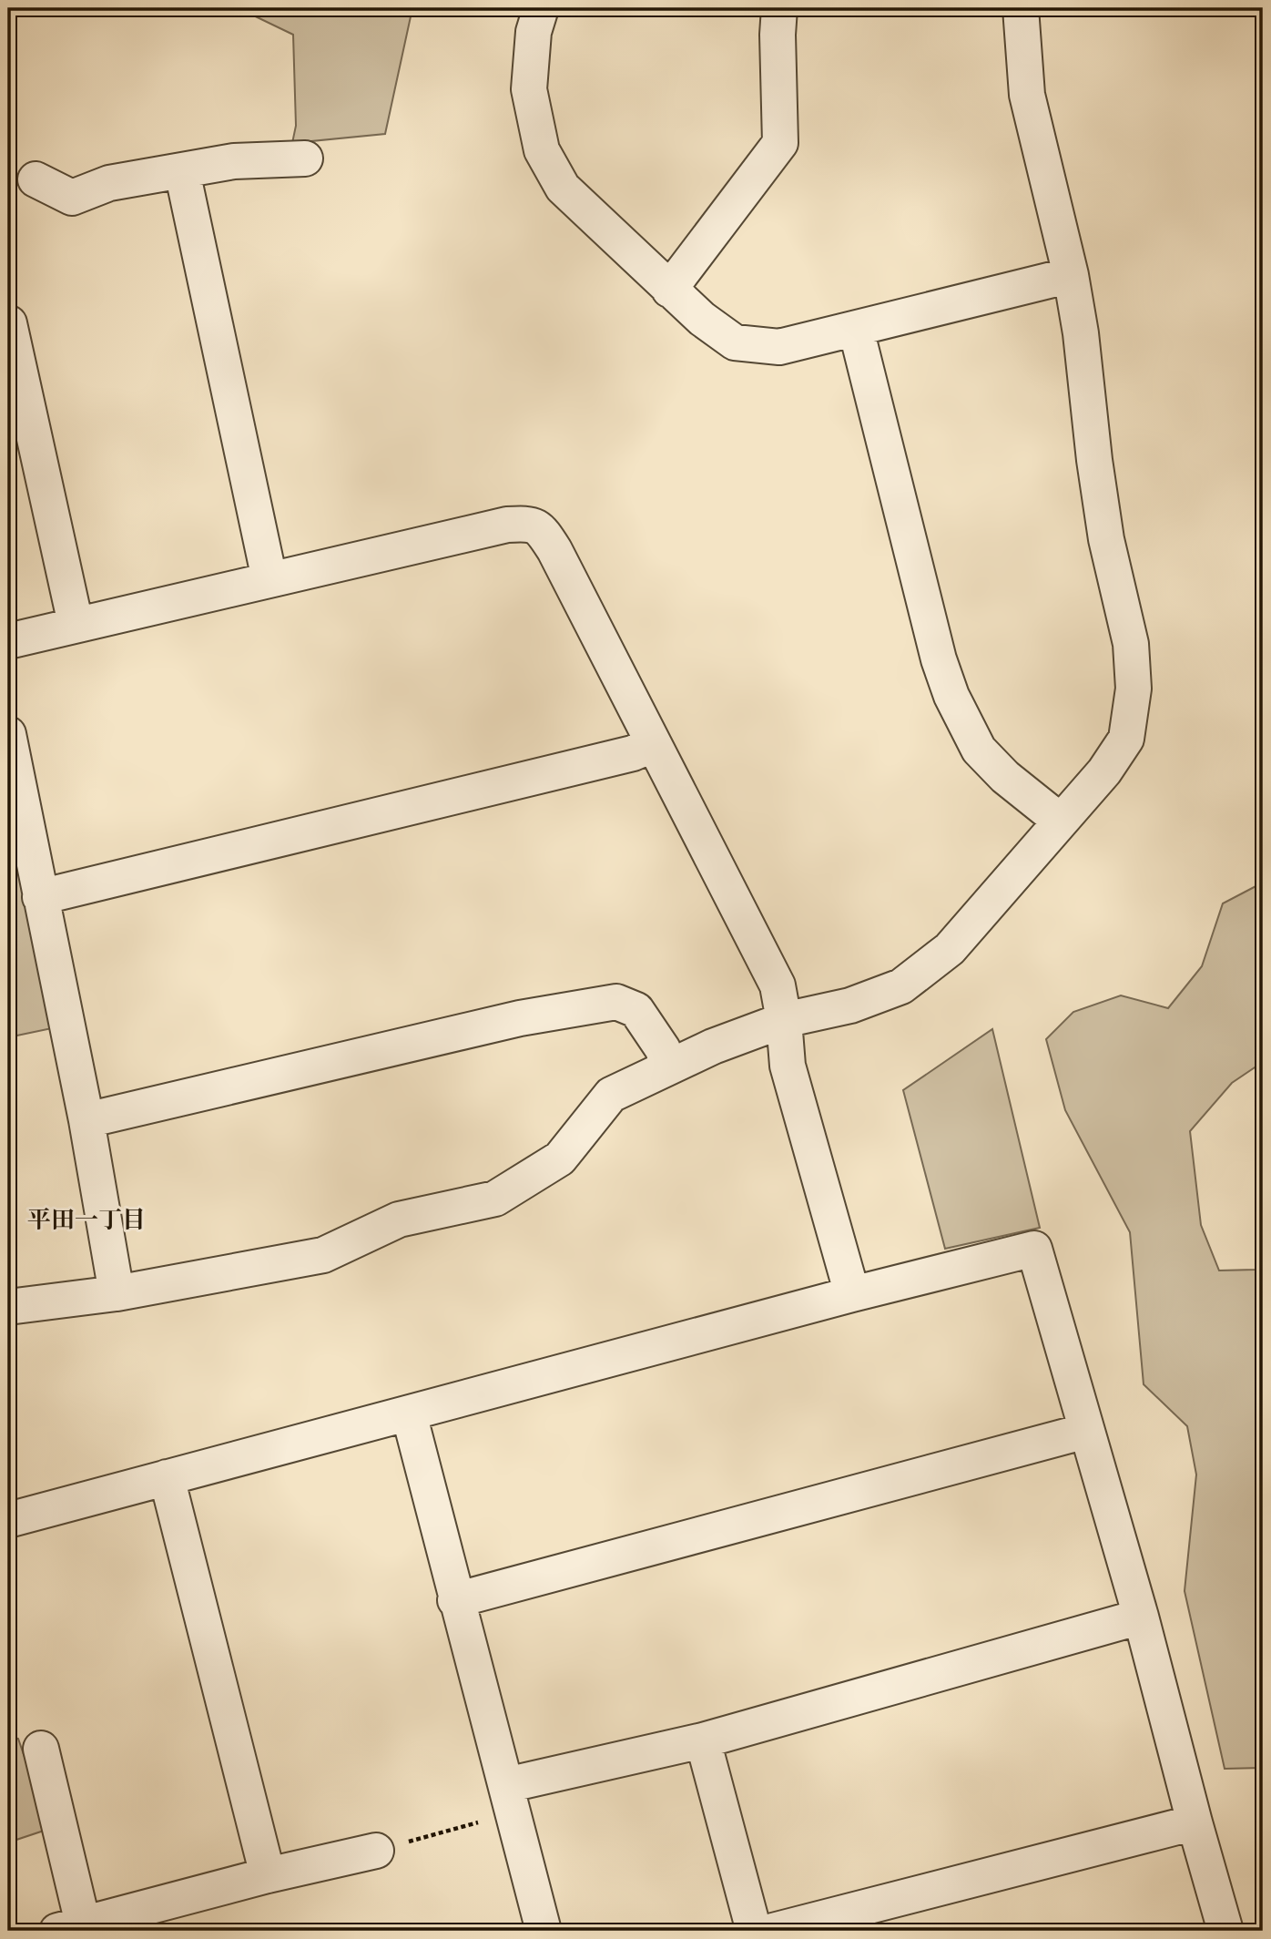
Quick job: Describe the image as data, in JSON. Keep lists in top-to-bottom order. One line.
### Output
{"districts":["平田一丁目"]}
